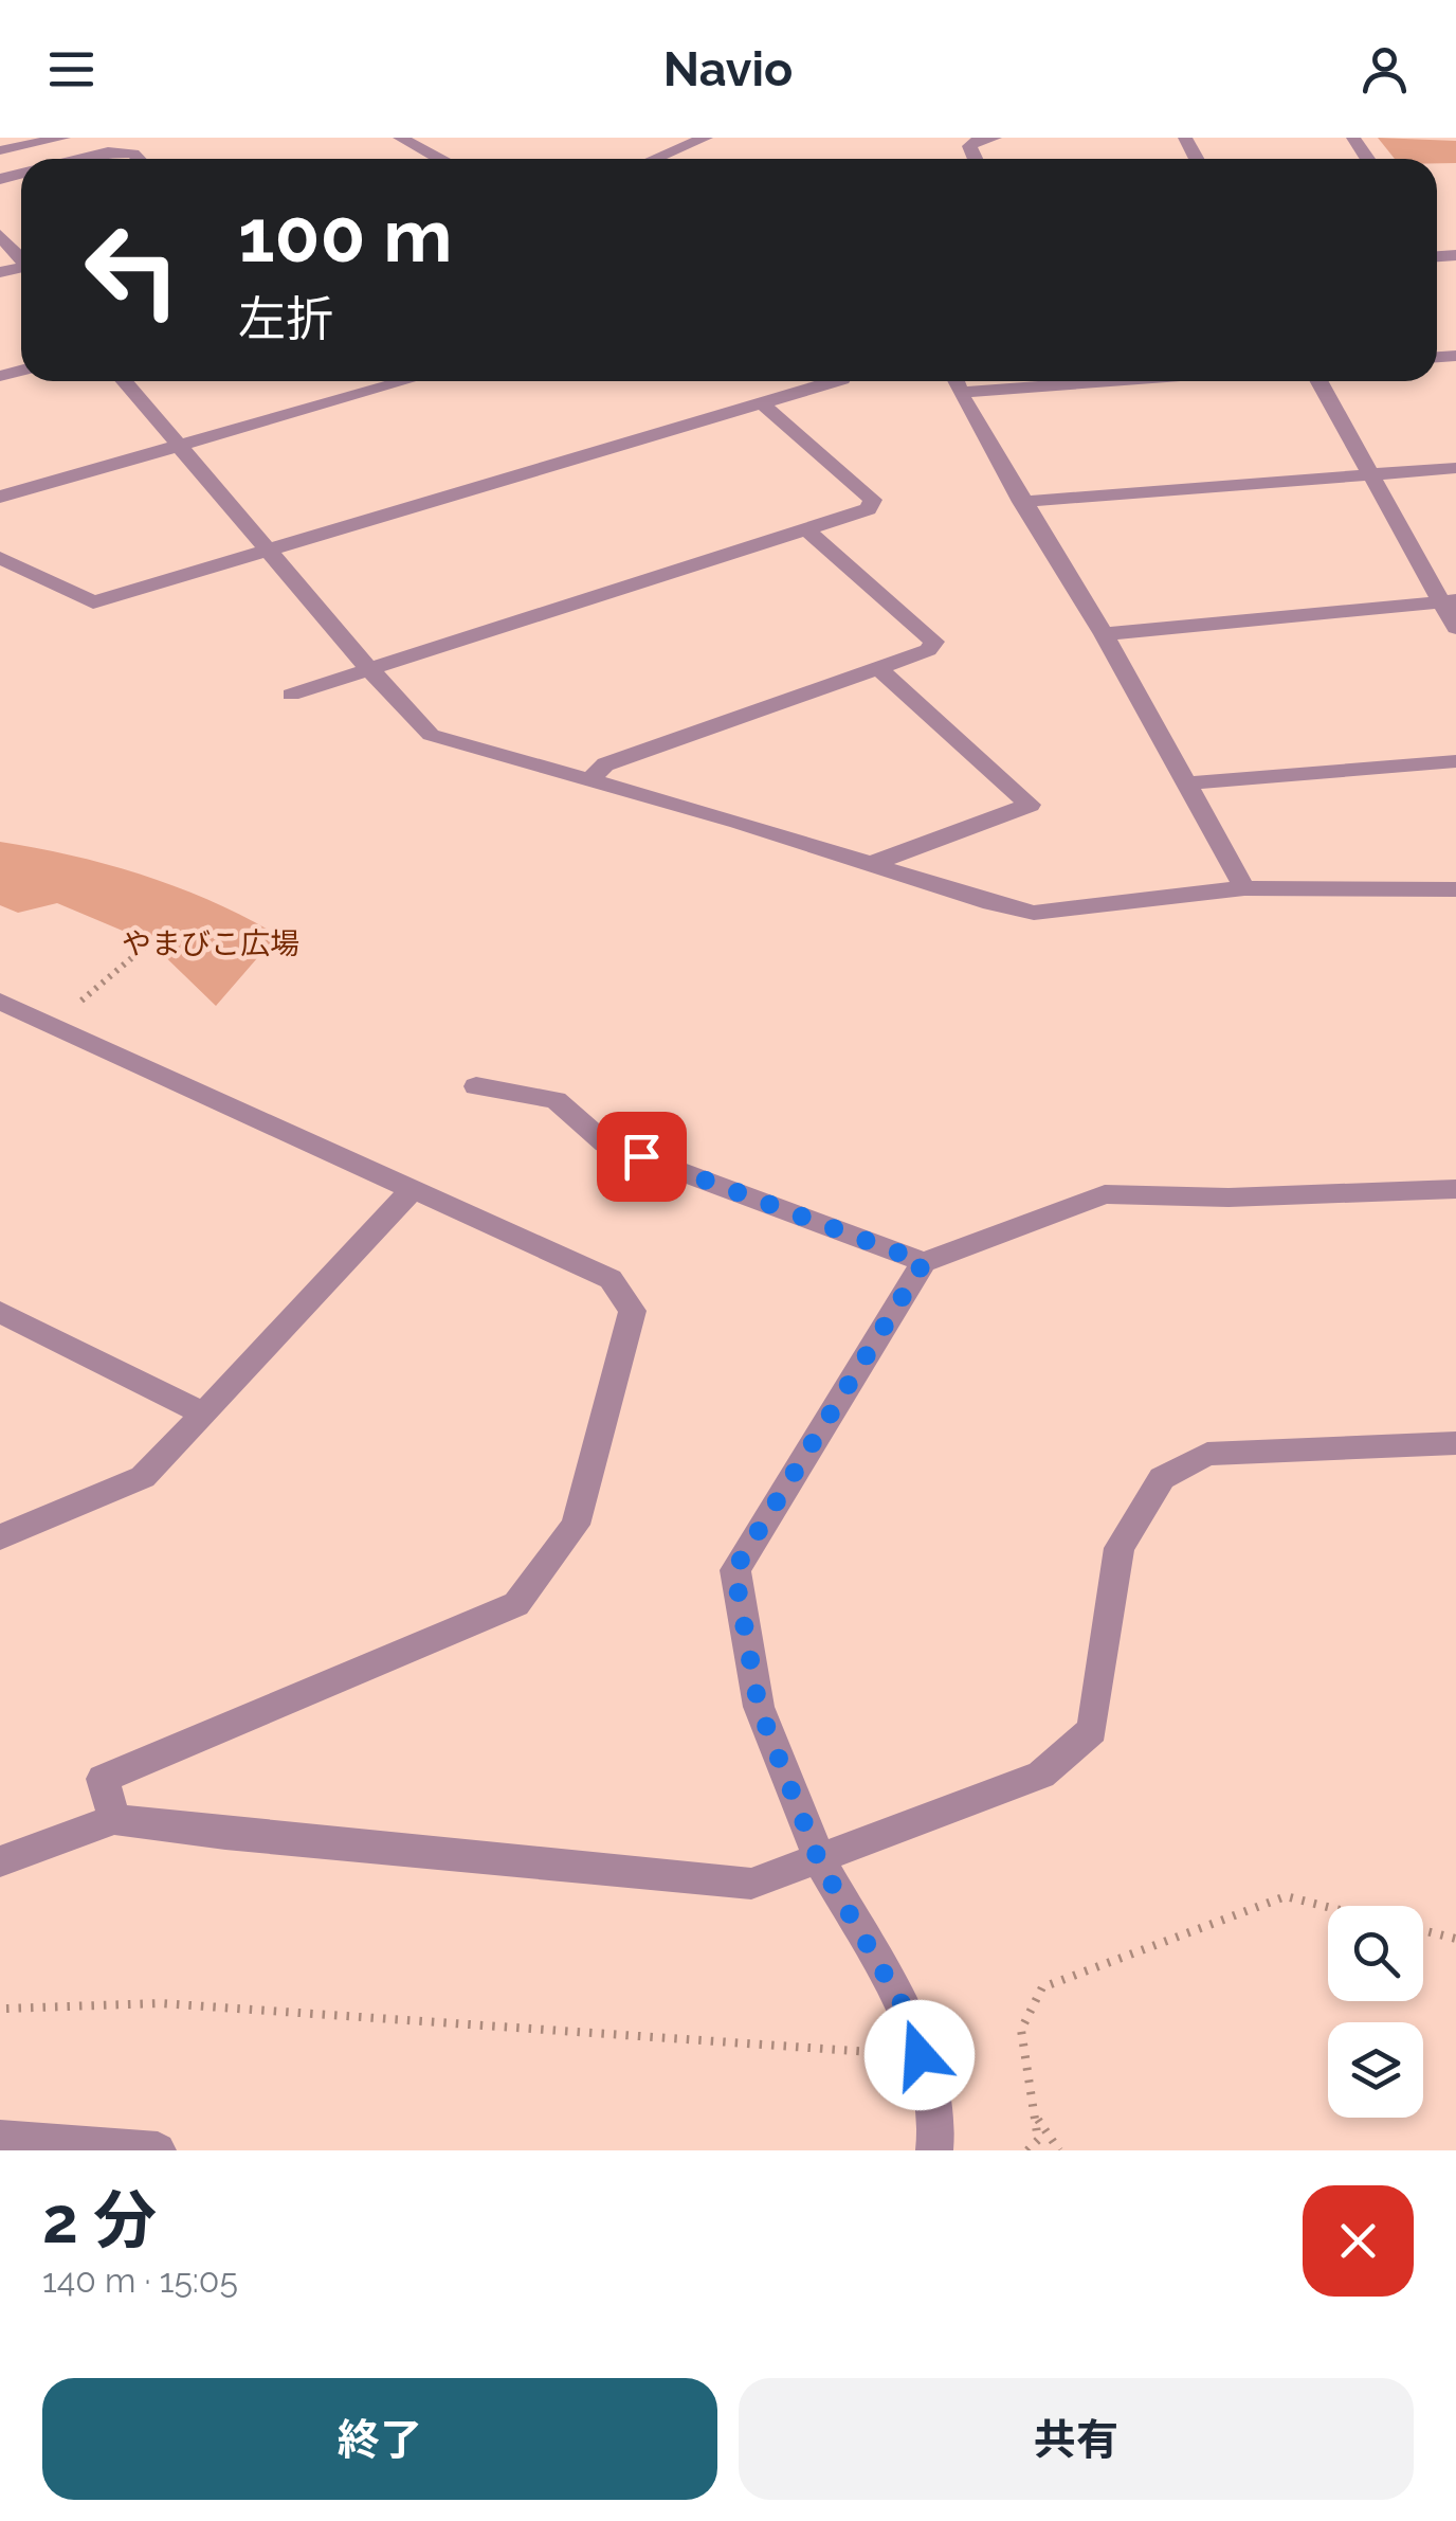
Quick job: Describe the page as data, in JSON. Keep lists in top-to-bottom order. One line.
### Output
{"parks":["やまびこ広場"],"page":{"header":"Navio","turn":["100 m","左折"],"heading":["2 分","140 m · 15:05"],"buttons":["終了","共有"]}}
